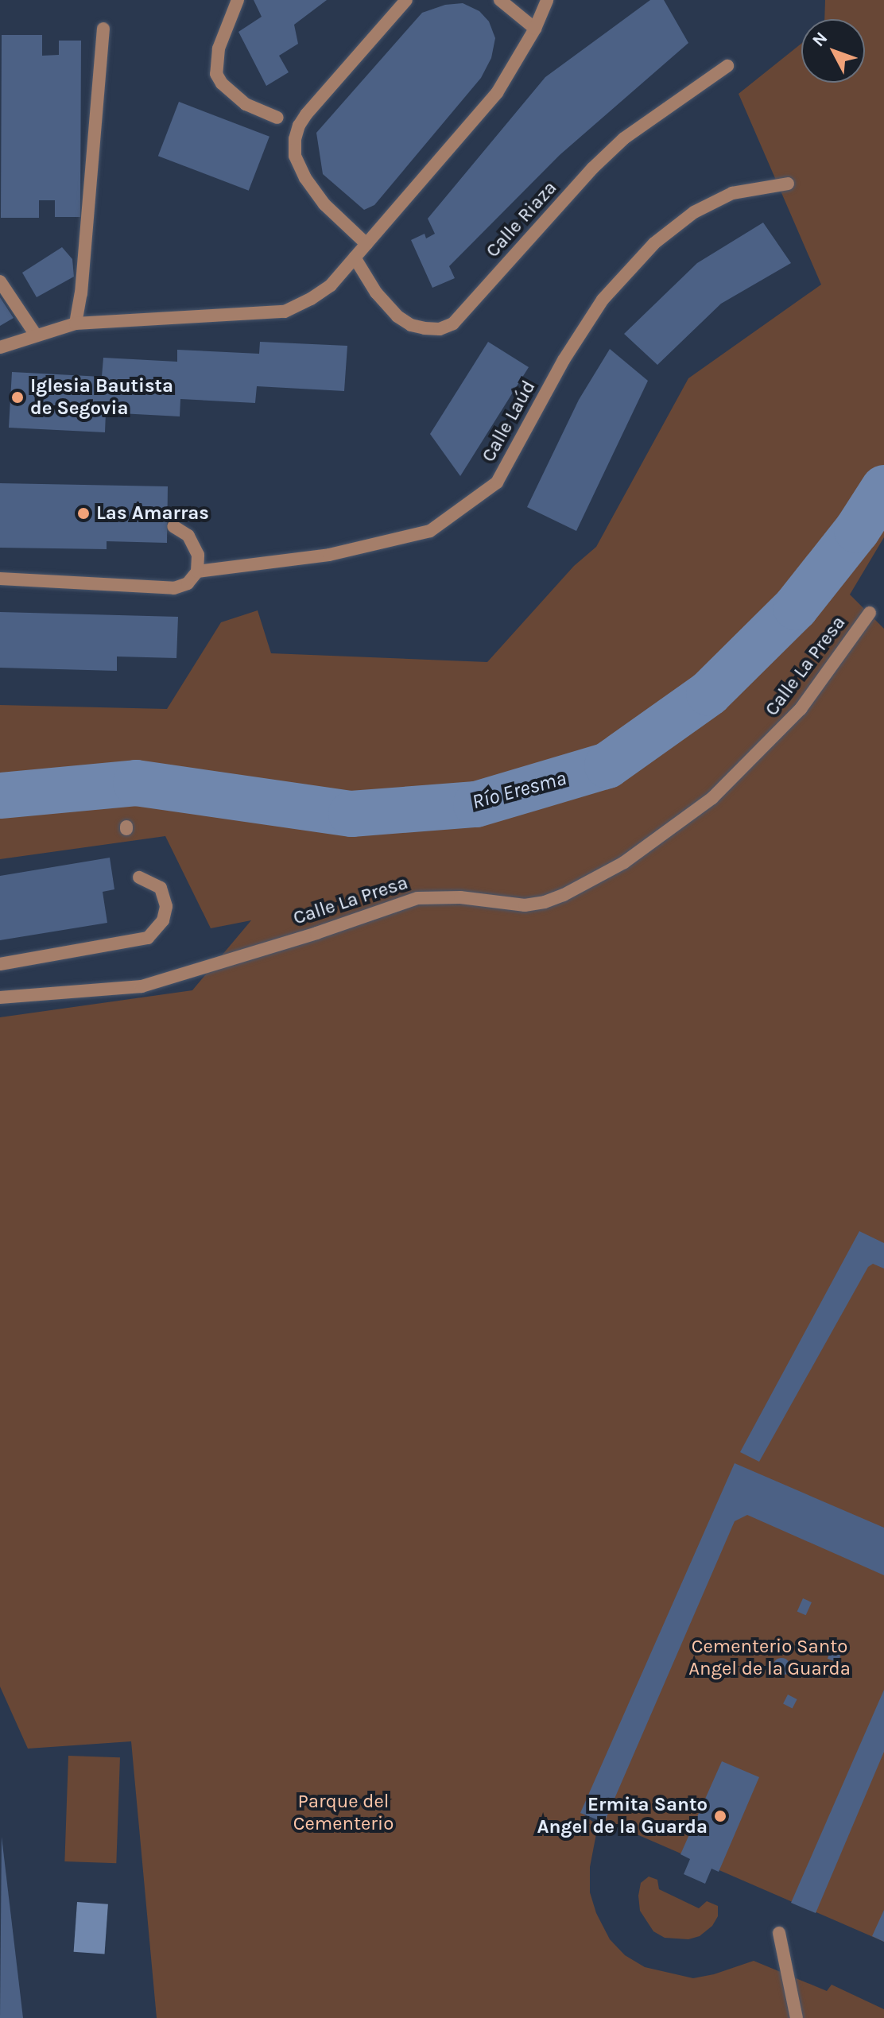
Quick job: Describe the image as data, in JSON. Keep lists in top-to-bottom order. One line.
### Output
{"streets":{"street":["Calle Riaza","Calle Laúd","Calle La Presa"]},"water":["Río Eresma"],"parks":["Cementerio Santo Angel de la Guarda","Parque del Cementerio"],"places":["Iglesia Bautista de Segovia","Las Amarras","Ermita Santo Angel de la Guarda"],"north":"top left"}
